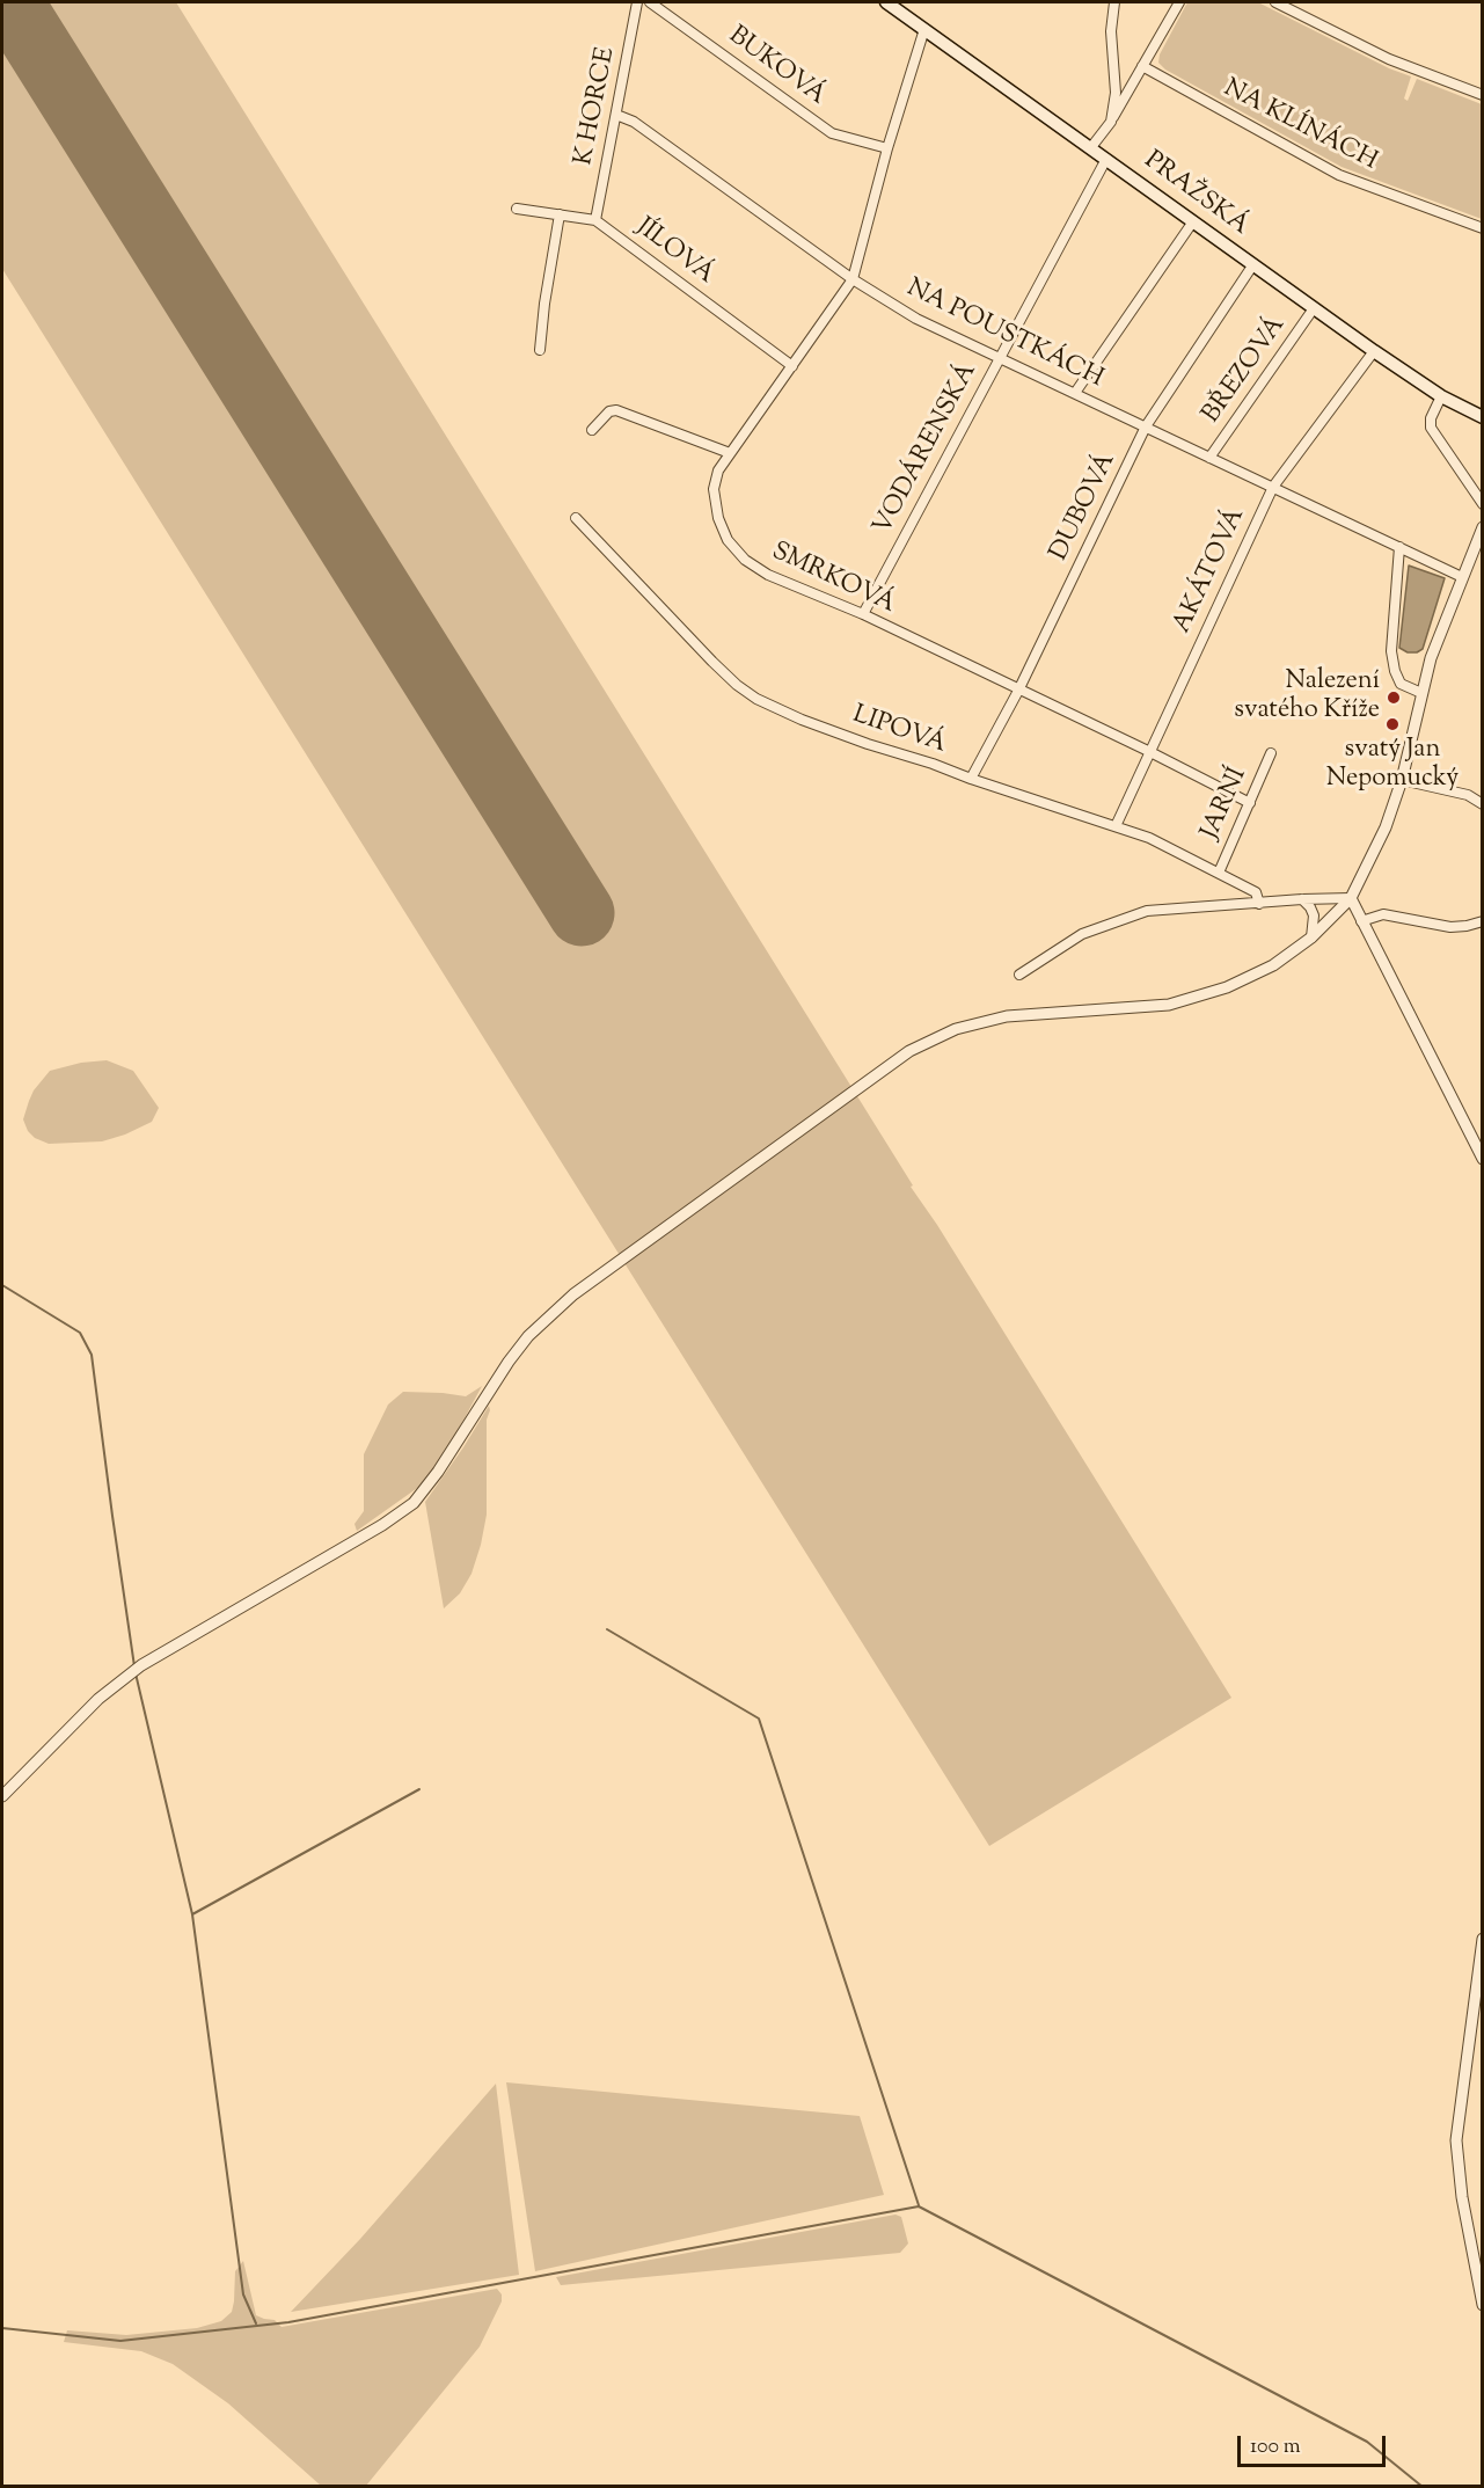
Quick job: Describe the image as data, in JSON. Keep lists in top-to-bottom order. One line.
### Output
{"streets":{"main road":["PRAŽSKÁ"],"street":["BUKOVÁ","K HORCE","NA KLÍNÁCH","JÍLOVÁ","NA POUSTKÁCH","BŘEZOVÁ","VODÁRENSKÁ","DUBOVÁ","AKÁTOVÁ","SMRKOVÁ","LIPOVÁ","JARNÍ"]},"crossings":[["BUKOVÁ","SMRKOVÁ"],["K HORCE","JÍLOVÁ"],["K HORCE","NA POUSTKÁCH"],["PRAŽSKÁ","BŘEZOVÁ"],["PRAŽSKÁ","VODÁRENSKÁ"],["PRAŽSKÁ","DUBOVÁ"],["PRAŽSKÁ","AKÁTOVÁ"],["PRAŽSKÁ","SMRKOVÁ"],["JÍLOVÁ","SMRKOVÁ"],["NA POUSTKÁCH","BŘEZOVÁ"],["NA POUSTKÁCH","VODÁRENSKÁ"],["NA POUSTKÁCH","DUBOVÁ"],["NA POUSTKÁCH","AKÁTOVÁ"],["NA POUSTKÁCH","SMRKOVÁ"],["VODÁRENSKÁ","SMRKOVÁ"],["DUBOVÁ","SMRKOVÁ"],["DUBOVÁ","LIPOVÁ"],["AKÁTOVÁ","SMRKOVÁ"],["AKÁTOVÁ","LIPOVÁ"],["SMRKOVÁ","JARNÍ"],["LIPOVÁ","JARNÍ"]],"places":["Nalezení svatého Kříže","svatý Jan Nepomucký"],"scale_bar":"100 m"}
